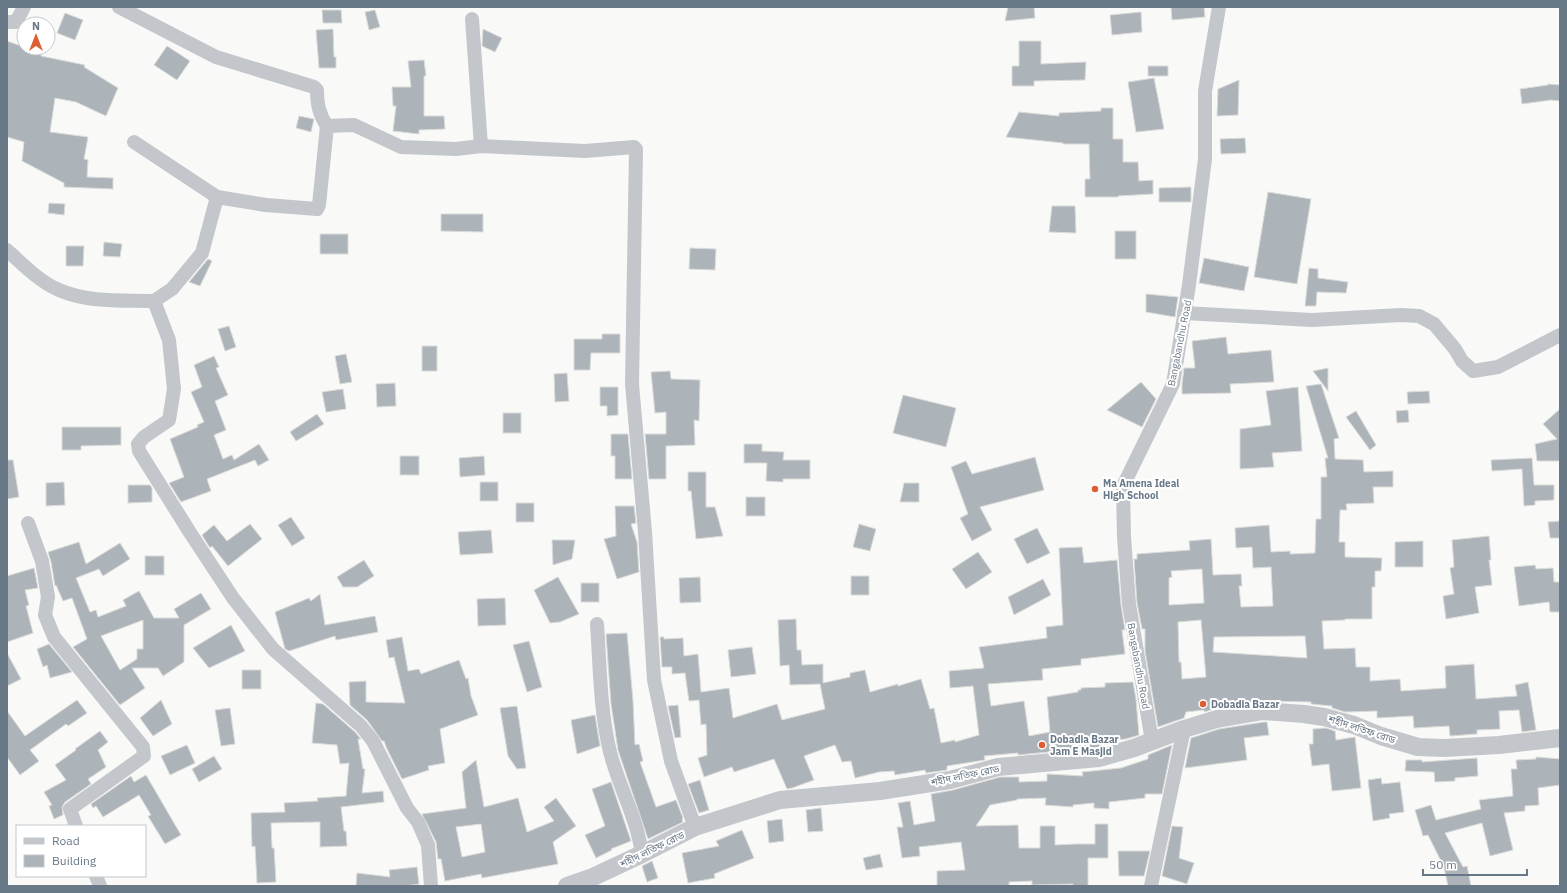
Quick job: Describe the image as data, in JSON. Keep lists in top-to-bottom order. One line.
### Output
{"streets":{"street":["Bangabandhu Road","শহীদ লতিফ রোড"]},"crossings":[["Bangabandhu Road","শহীদ লতিফ রোড"]],"places":["Ma Amena Ideal High School","Dobadia Bazar","Dobadia Bazar Jam E Masjid"],"legend":["Road","Building"],"scale_bar":"50 m","north":"top"}
